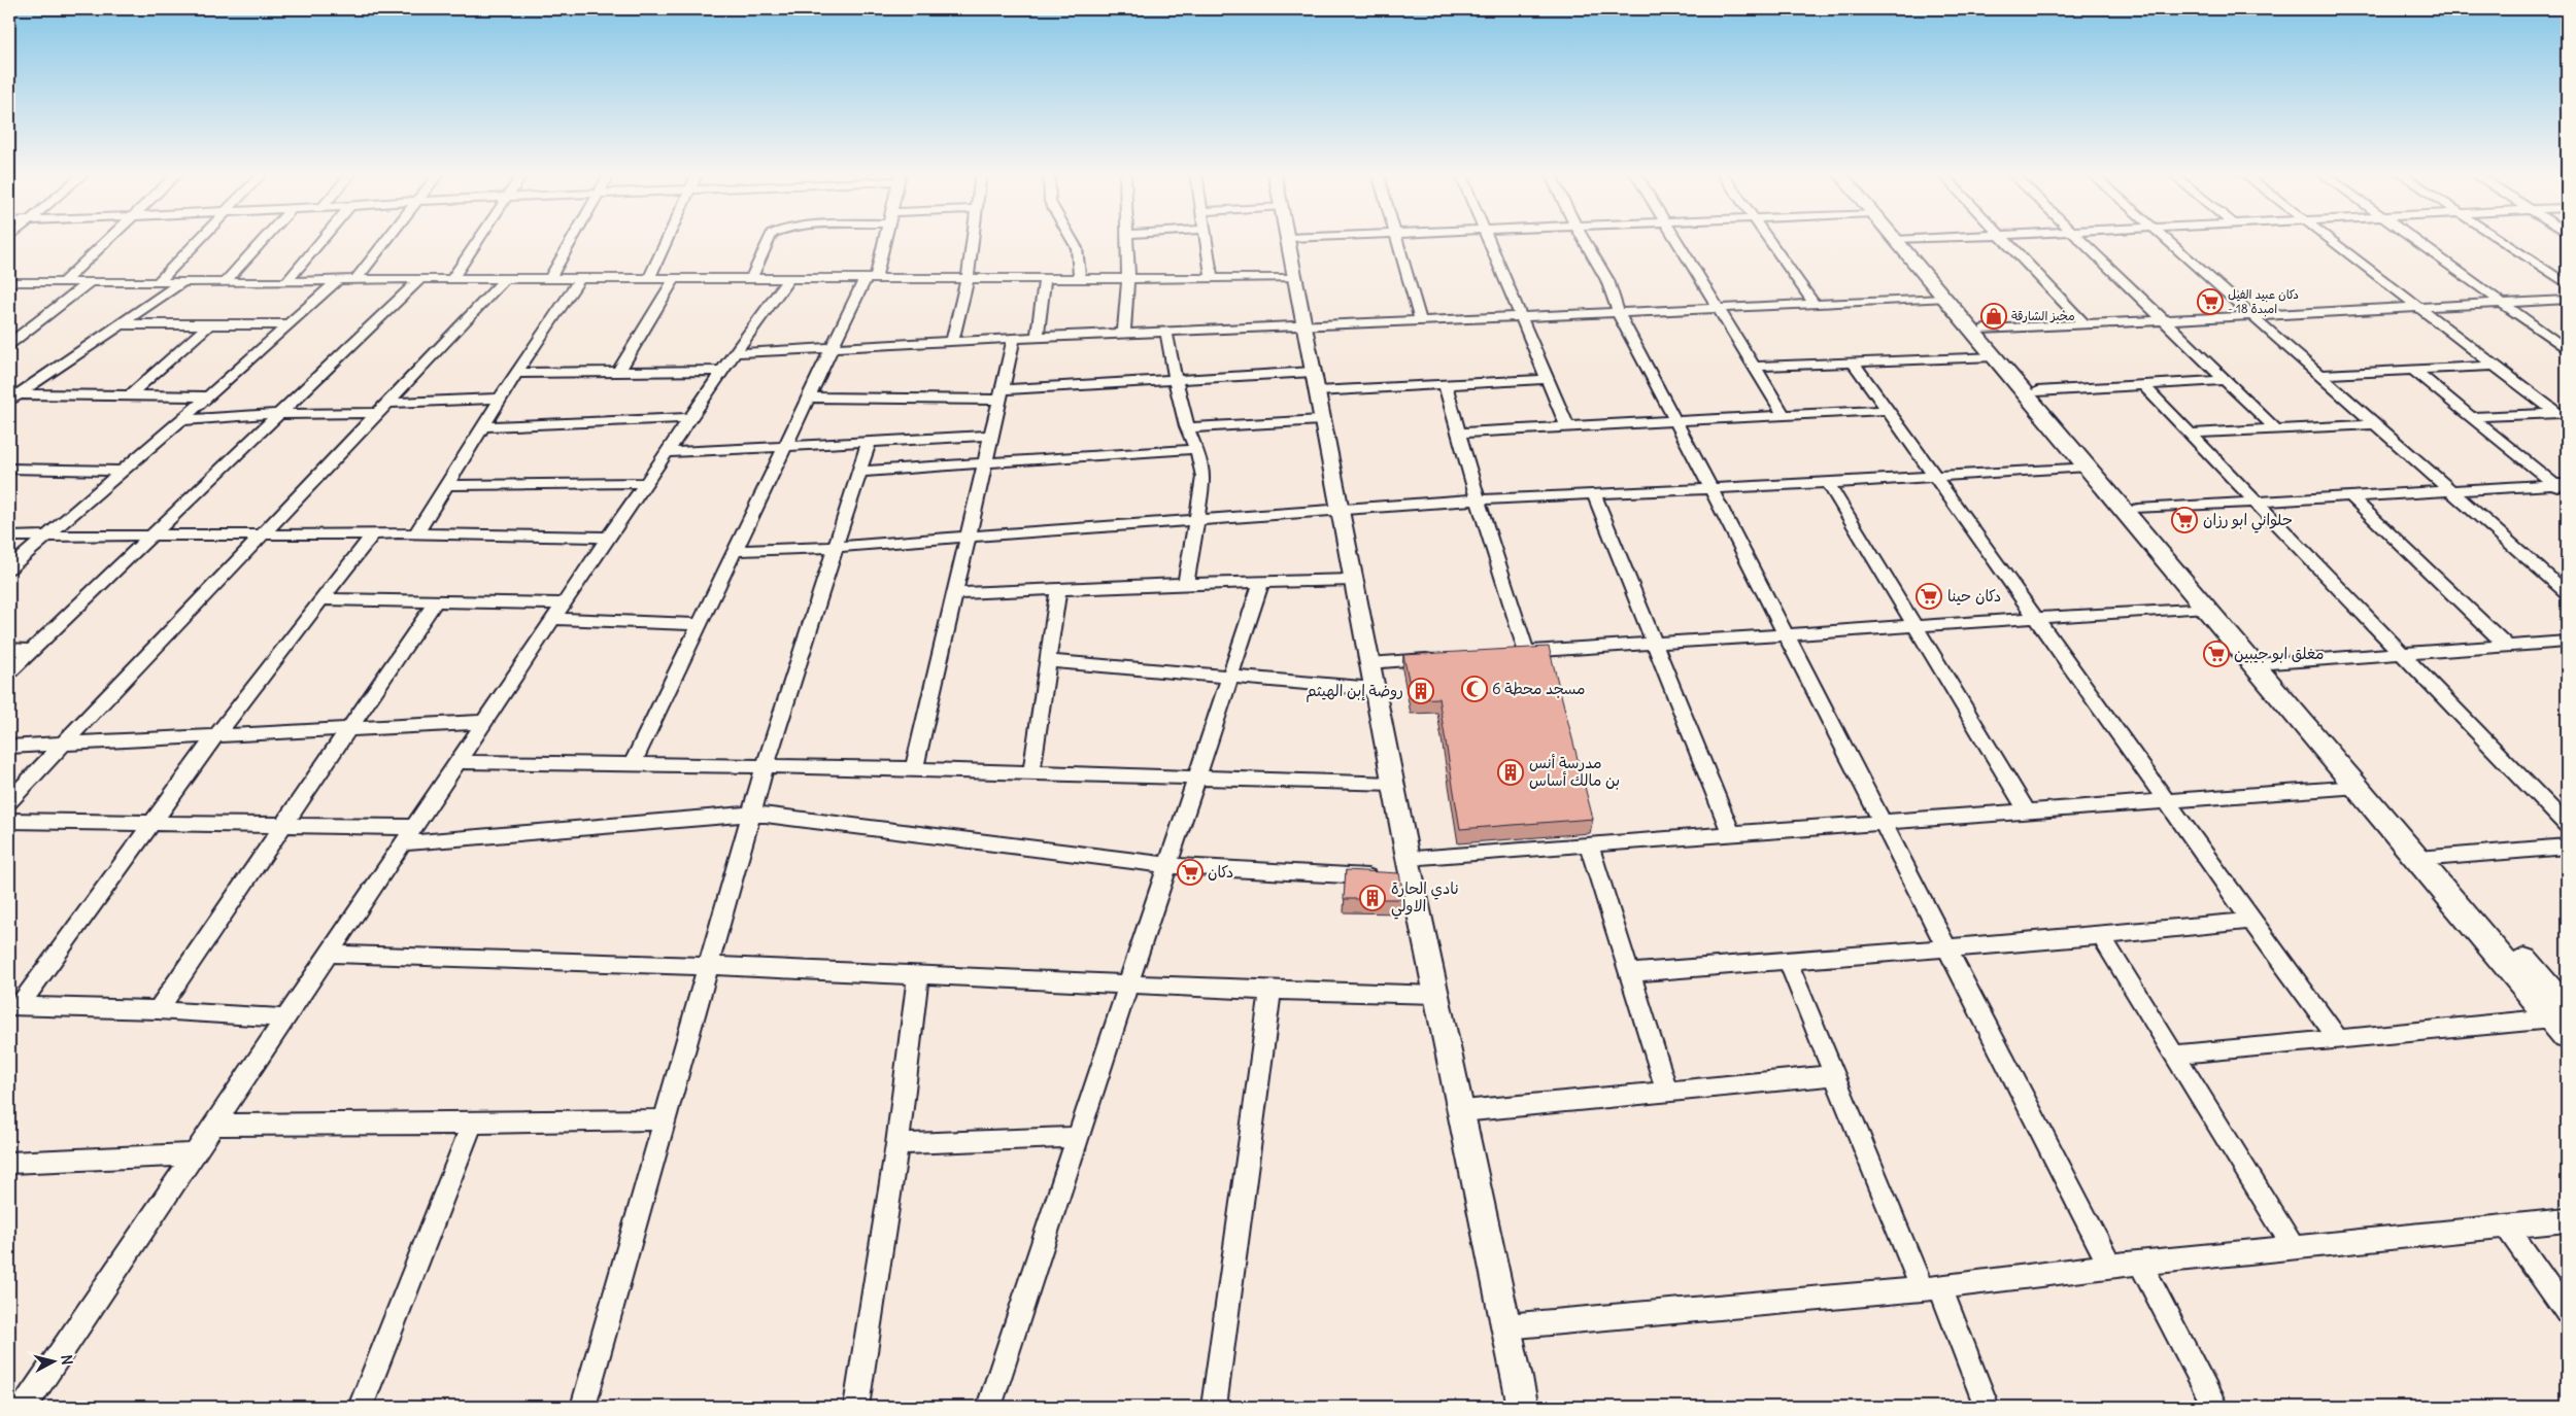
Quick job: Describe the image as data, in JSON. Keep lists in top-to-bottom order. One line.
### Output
{"places":{"supermarket":["دكان عبيد الفيل - امبدة 18","حلواني ابو رزان","دكان حينا","مغلق ابو جيبين","دكان"],"shop":["مخبز الشارقة"],"mosque":["مسجد محطة 6"],"building":["روضة إبن الهيثم","مدرسة أنس بن مالك أساس","نادي الحارة الاولي"]},"north":"right"}
